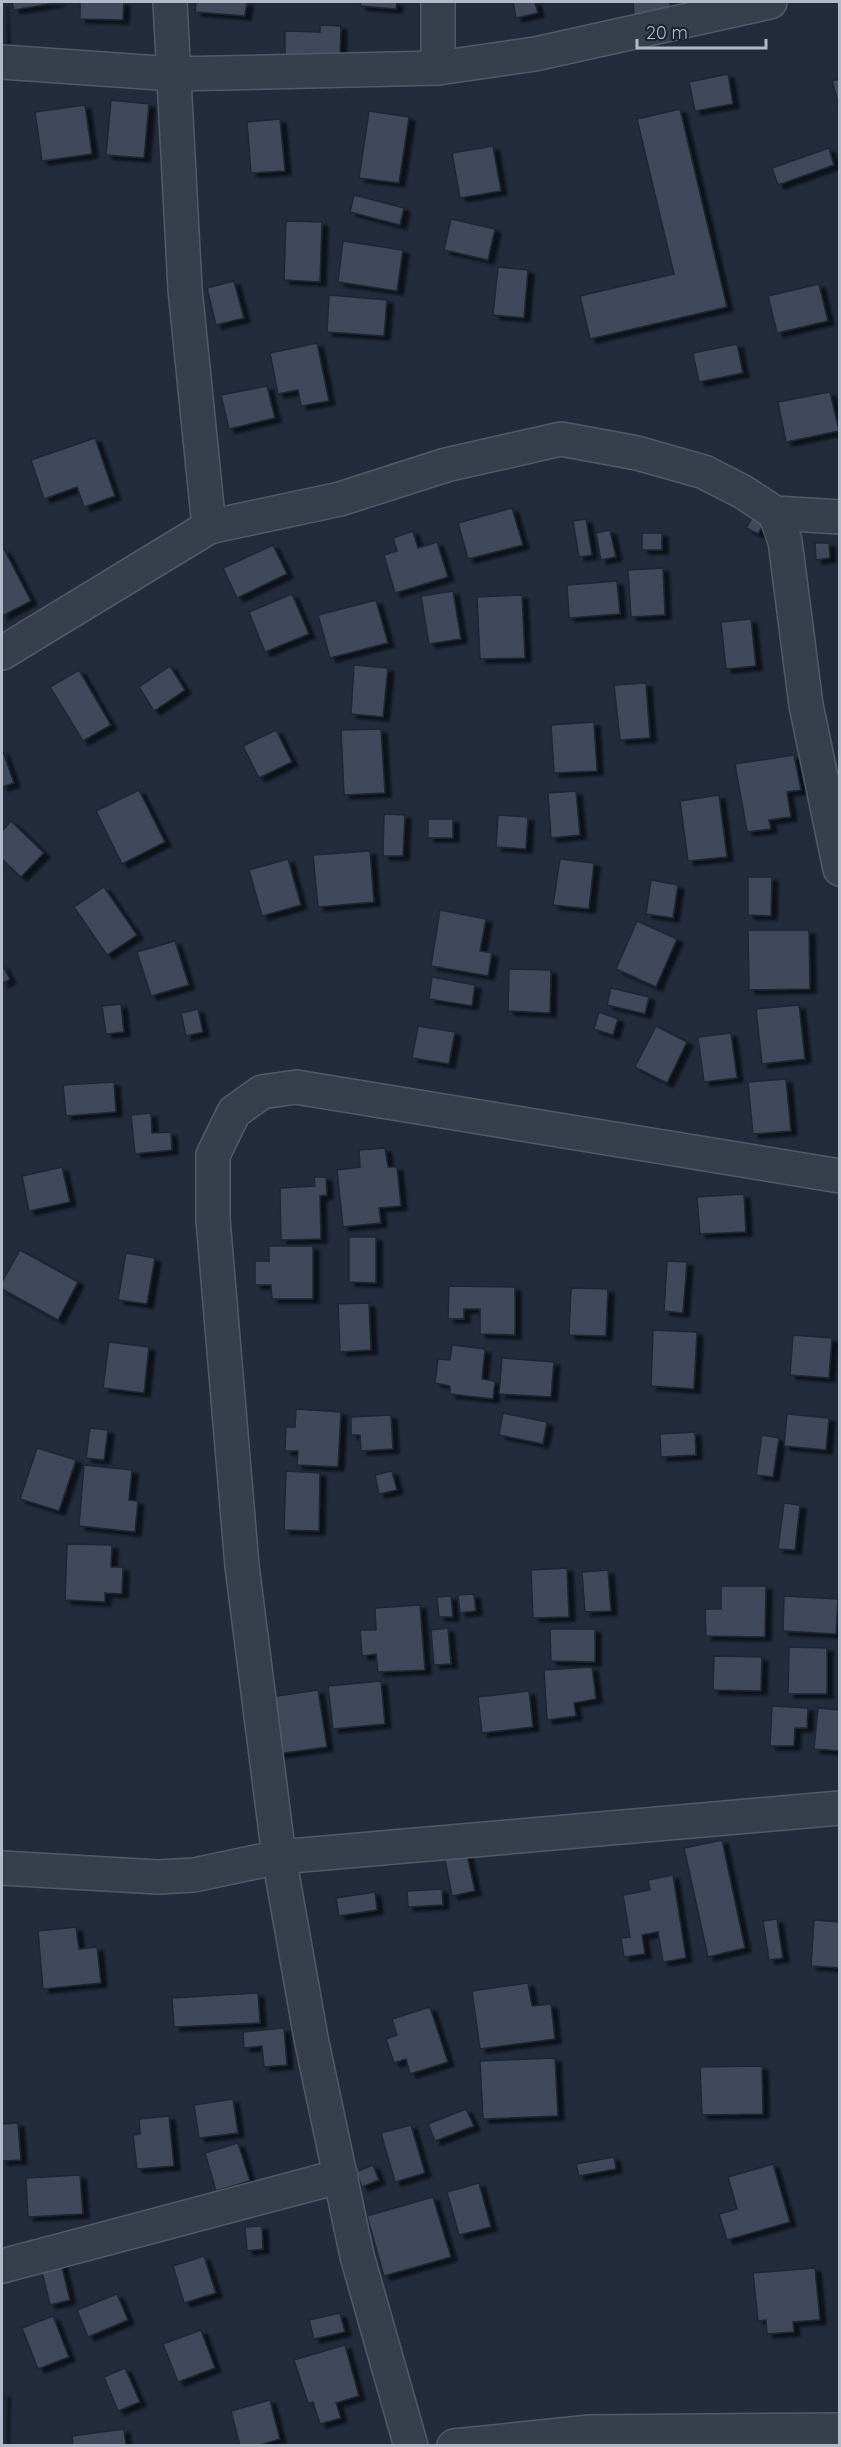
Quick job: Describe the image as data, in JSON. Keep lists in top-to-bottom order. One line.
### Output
{"scale_bar":"20 m"}
